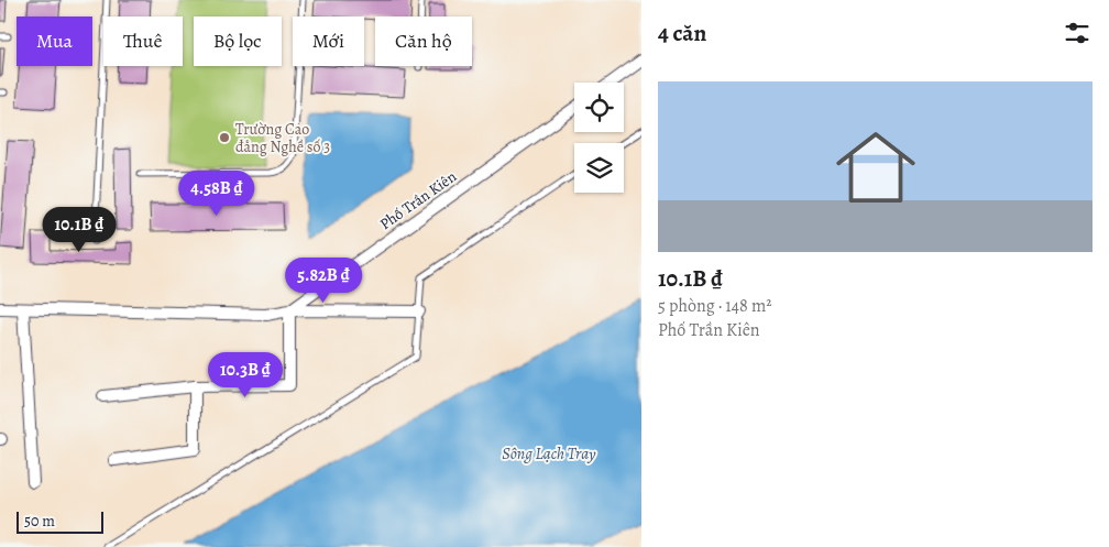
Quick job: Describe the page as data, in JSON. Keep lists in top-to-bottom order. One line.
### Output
{"streets":{"street":["Phố Trần Kiên"]},"water":["Sông Lạch Tray"],"places":["Trường Cao đẳng Nghề số 3"],"scale_bar":"50 m","page":{"heading":"4 căn","chip":["Mua","Thuê","Bộ lọc","Mới","Căn hộ"],"list":[{"name":"10.1B ₫","note":"5 phòng · 148 m² · Phố Trần Kiên"}],"price":["4.58B ₫","10.1B ₫","5.82B ₫","10.3B ₫"],"scale":"50 m"}}
